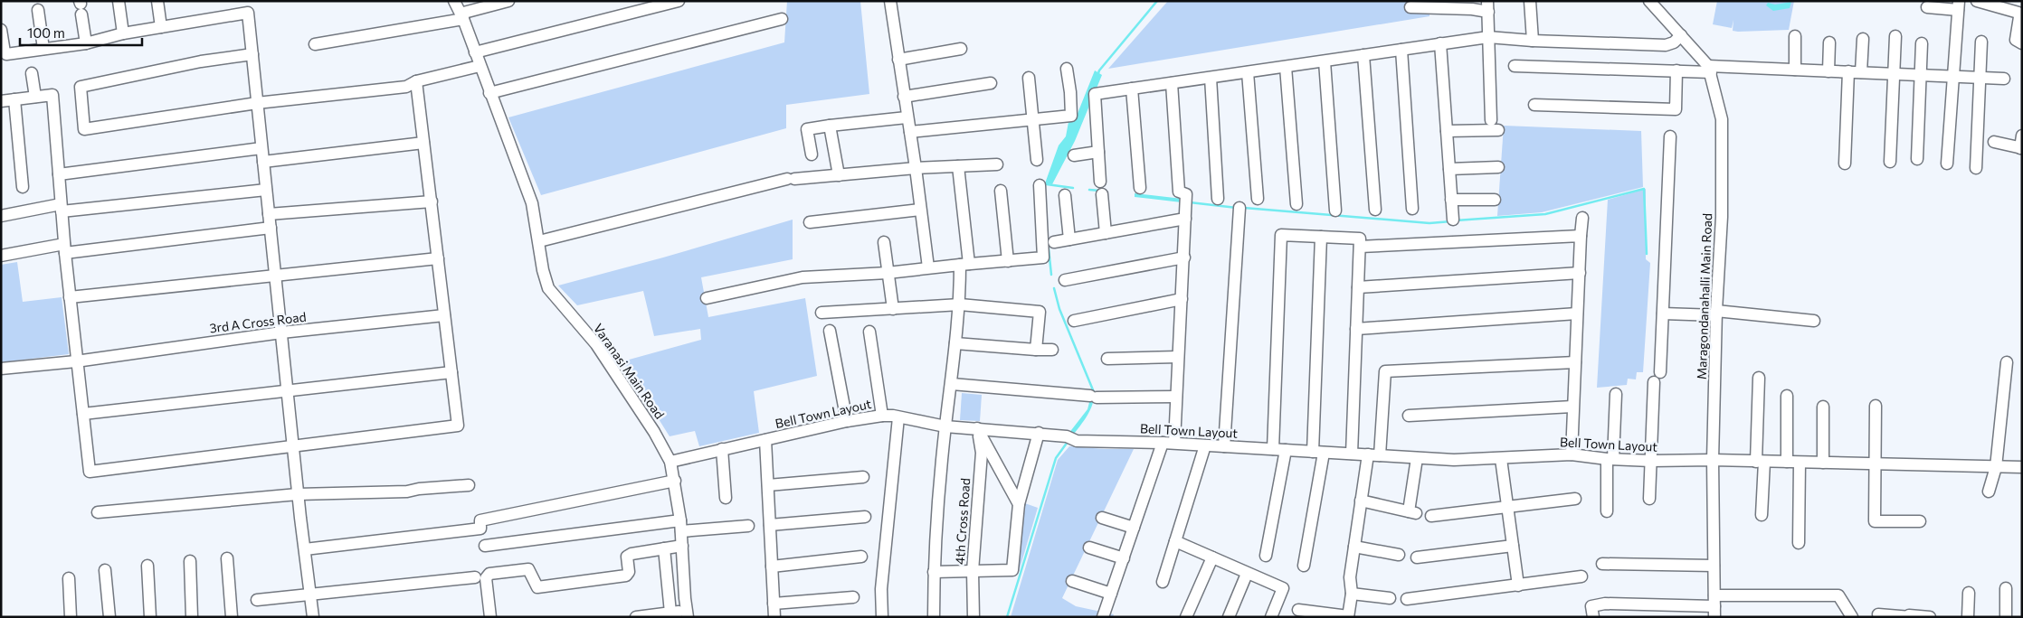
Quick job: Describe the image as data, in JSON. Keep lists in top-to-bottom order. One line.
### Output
{"streets":{"street":["Maragondanahalli Main Road","3rd A Cross Road","Varanasi Main Road","Bell Town Layout","4th Cross Road"]},"crossings":[["Maragondanahalli Main Road","Bell Town Layout"],["Varanasi Main Road","Bell Town Layout"],["Bell Town Layout","4th Cross Road"]],"scale_bar":"100 m"}
